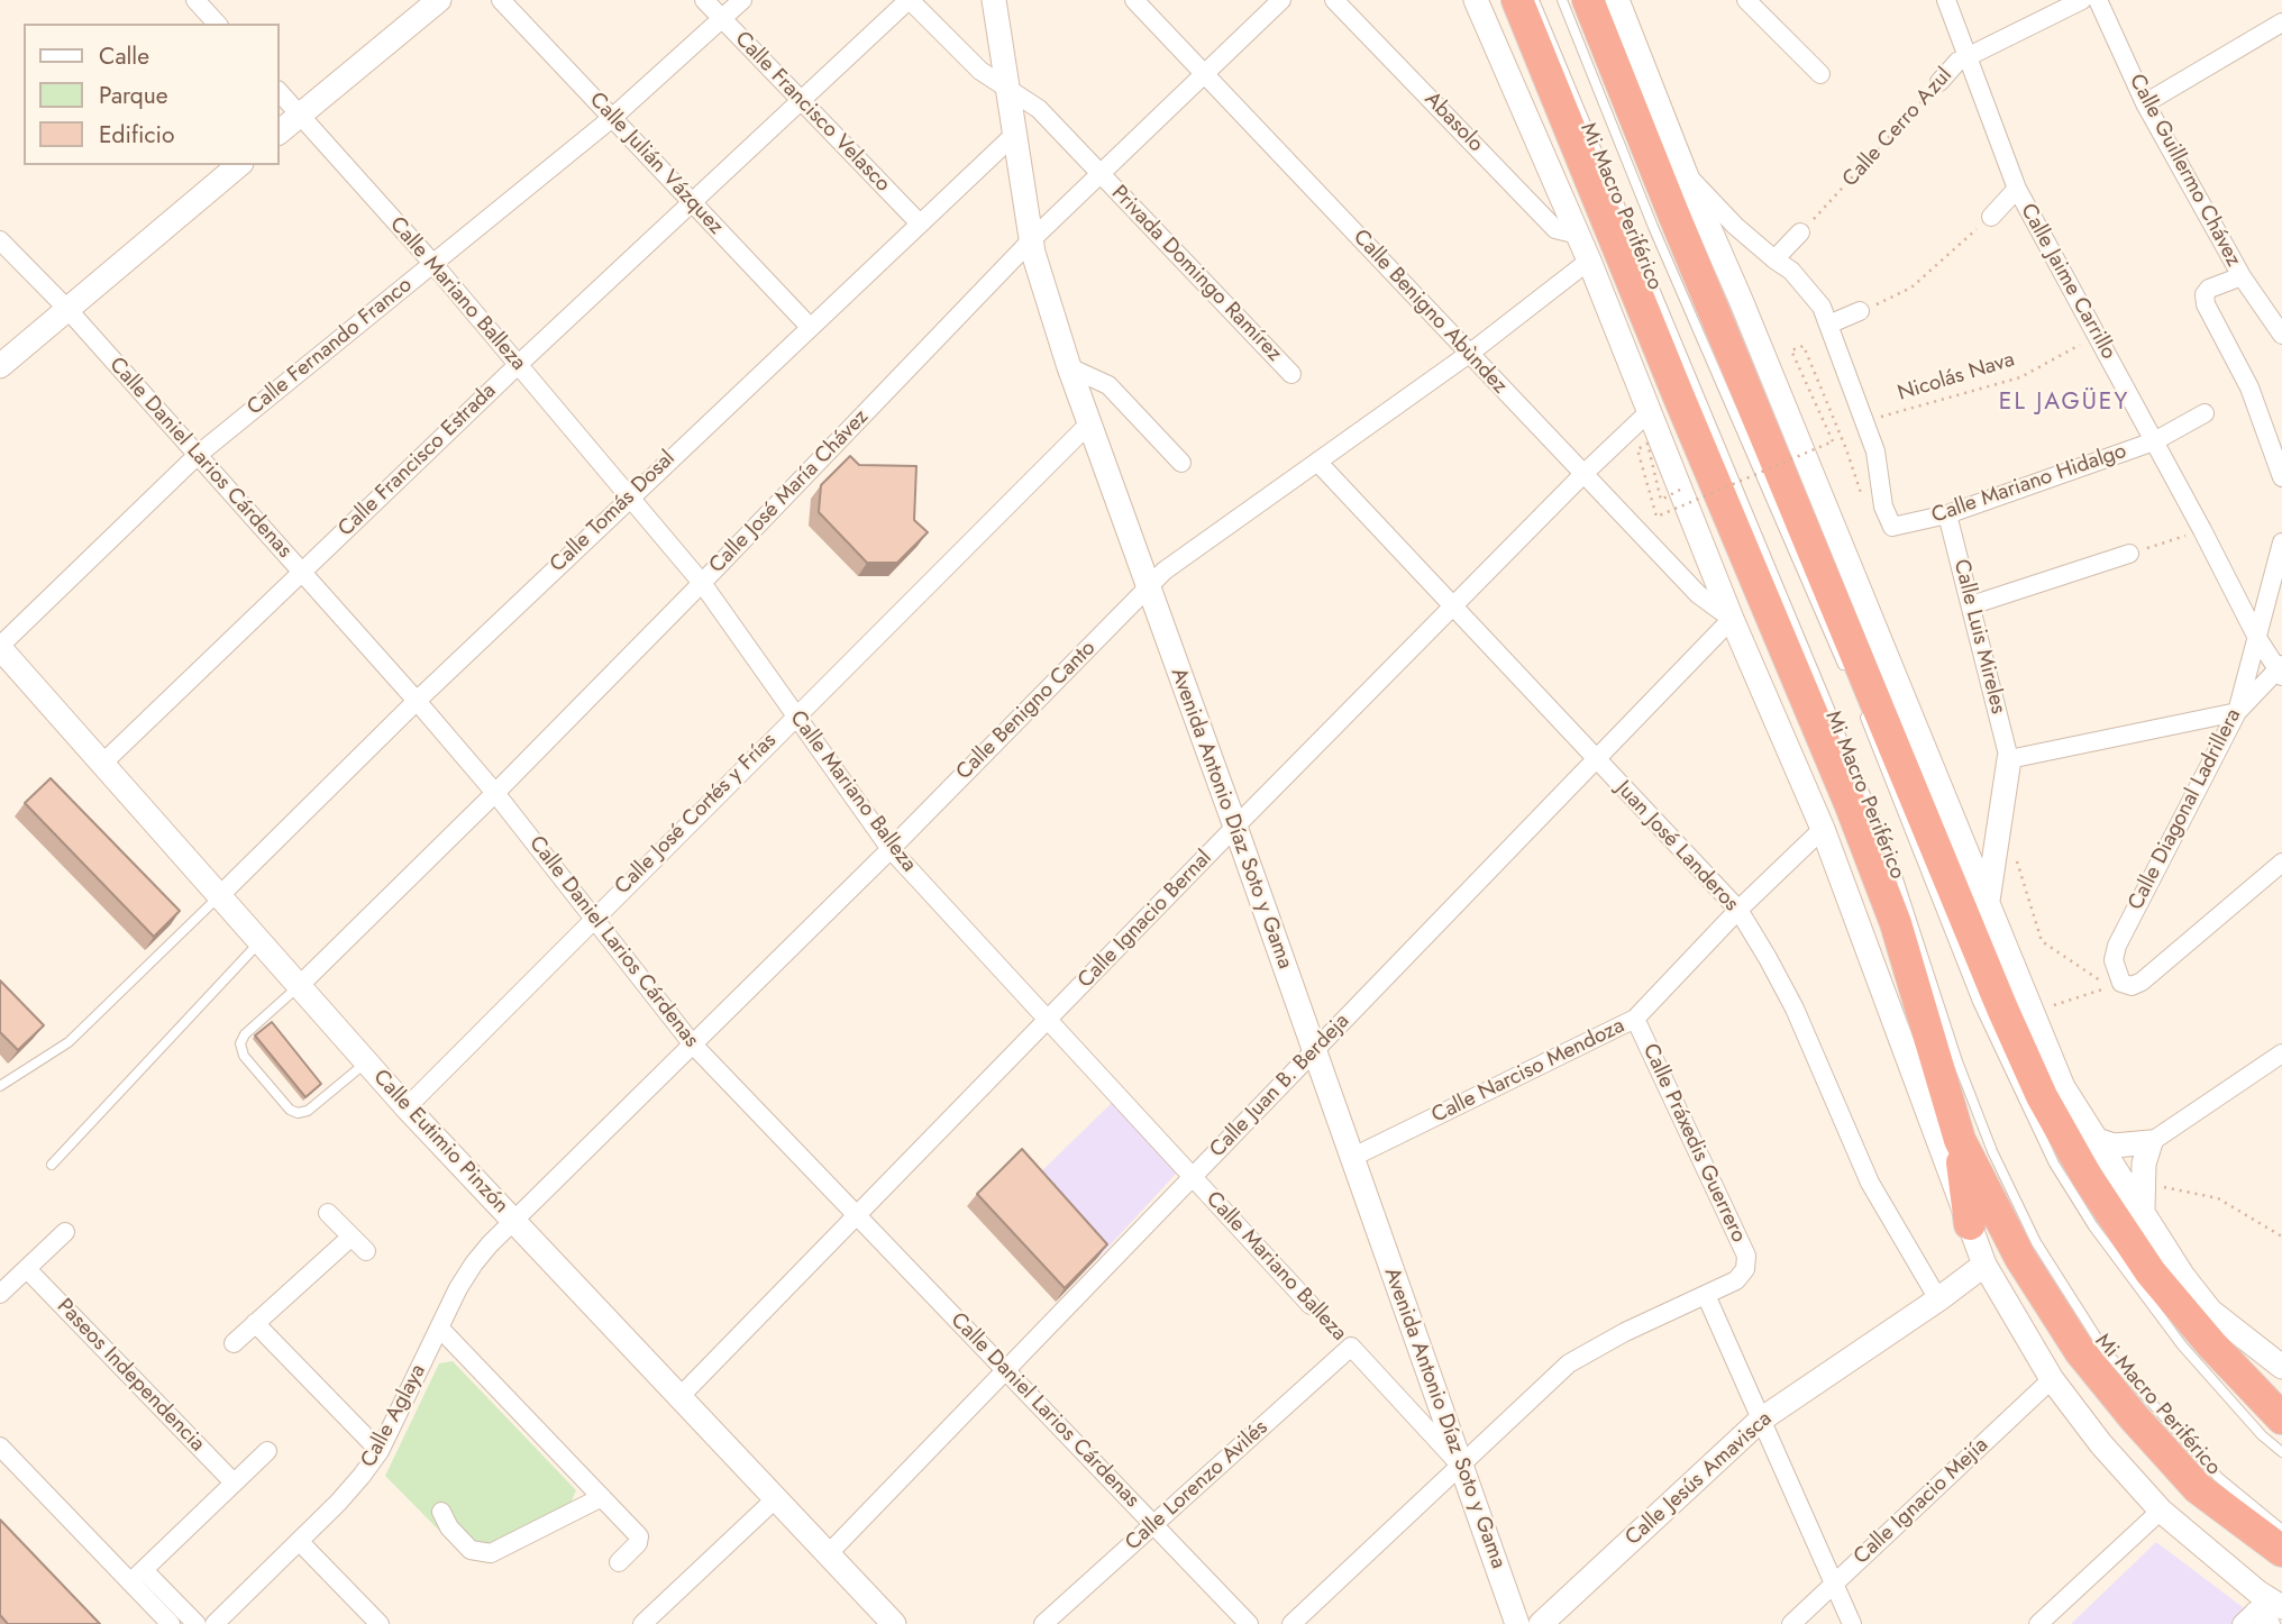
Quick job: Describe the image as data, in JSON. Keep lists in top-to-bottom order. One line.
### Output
{"streets":{"street":["Calle Francisco Velasco","Abasolo","Calle Cerro Azul","Calle Julián Vázquez","Calle Guillermo Chávez","Privada Domingo Ramírez","Calle Jaime Carrillo","Calle Mariano Balleza","Calle Benigno Abùndez","Calle Fernando Franco","Calle Daniel Larios Cárdenas","Calle Francisco Estrada","Calle Mariano Hidalgo","Calle José María Chávez","Calle Tomás Dosal","Calle Luis Mireles","Calle Benigno Canto","Calle Diagonal Ladrillera","Calle José Cortés y Frías","Avenida Antonio Díaz Soto y Gama","Juan José Landeros","Calle Ignacio Bernal","Calle Narciso Mendoza","Calle Juan B. Berdeja","Calle Eutimio Pinzón","Calle Práxedis Guerrero","Paseos Independencia","Calle Aglaya","Calle Jesús Amavisca","Calle Lorenzo Avilés","Calle Ignacio Mejía"],"lane":["Mi Macro Periférico"],"path":["Nicolás Nava"]},"crossings":[["Calle Francisco Velasco","Calle Fernando Franco"],["Calle Francisco Velasco","Calle Francisco Estrada"],["Calle Francisco Velasco","Calle Tomás Dosal"],["Calle Cerro Azul","Calle Jaime Carrillo"],["Calle Julián Vázquez","Calle Fernando Franco"],["Calle Julián Vázquez","Calle Francisco Estrada"],["Calle Julián Vázquez","Calle Tomás Dosal"],["Privada Domingo Ramírez","Calle Francisco Estrada"],["Privada Domingo Ramírez","Calle José María Chávez"],["Privada Domingo Ramírez","Avenida Antonio Díaz Soto y Gama"],["Calle Jaime Carrillo","Nicolás Nava"],["Calle Jaime Carrillo","Calle Mariano Hidalgo"],["Calle Jaime Carrillo","Calle Diagonal Ladrillera"],["Calle Mariano Balleza","Calle Fernando Franco"],["Calle Mariano Balleza","Calle Francisco Estrada"],["Calle Mariano Balleza","Calle José María Chávez"],["Calle Mariano Balleza","Calle Tomás Dosal"],["Calle Mariano Balleza","Calle Benigno Canto"],["Calle Mariano Balleza","Calle José Cortés y Frías"],["Calle Mariano Balleza","Avenida Antonio Díaz Soto y Gama"],["Calle Mariano Balleza","Calle Ignacio Bernal"],["Calle Mariano Balleza","Calle Juan B. Berdeja"],["Calle Mariano Balleza","Calle Lorenzo Avilés"],["Calle Benigno Abùndez","Calle José María Chávez"],["Calle Benigno Abùndez","Calle Benigno Canto"],["Calle Benigno Abùndez","Calle Ignacio Bernal"],["Calle Benigno Abùndez","Calle Juan B. Berdeja"],["Calle Fernando Franco","Calle Daniel Larios Cárdenas"],["Calle Fernando Franco","Calle Eutimio Pinzón"],["Nicolás Nava","Calle Mariano Hidalgo"],["Calle Daniel Larios Cárdenas","Calle Francisco Estrada"],["Calle Daniel Larios Cárdenas","Calle José María Chávez"],["Calle Daniel Larios Cárdenas","Calle Tomás Dosal"],["Calle Daniel Larios Cárdenas","Calle Benigno Canto"],["Calle Daniel Larios Cárdenas","Calle José Cortés y Frías"],["Calle Daniel Larios Cárdenas","Calle Ignacio Bernal"],["Calle Daniel Larios Cárdenas","Calle Juan B. Berdeja"],["Calle Daniel Larios Cárdenas","Calle Lorenzo Avilés"],["Calle Francisco Estrada","Calle Eutimio Pinzón"],["Calle Mariano Hidalgo","Calle Luis Mireles"],["Calle José María Chávez","Avenida Antonio Díaz Soto y Gama"],["Calle José María Chávez","Calle Eutimio Pinzón"],["Calle Tomás Dosal","Avenida Antonio Díaz Soto y Gama"],["Calle Tomás Dosal","Calle Eutimio Pinzón"],["Calle Benigno Canto","Avenida Antonio Díaz Soto y Gama"],["Calle Benigno Canto","Juan José Landeros"],["Calle Benigno Canto","Calle Eutimio Pinzón"],["Calle Benigno Canto","Calle Aglaya"],["Calle José Cortés y Frías","Avenida Antonio Díaz Soto y Gama"],["Calle José Cortés y Frías","Calle Eutimio Pinzón"],["Avenida Antonio Díaz Soto y Gama","Calle Ignacio Bernal"],["Avenida Antonio Díaz Soto y Gama","Calle Narciso Mendoza"],["Avenida Antonio Díaz Soto y Gama","Calle Juan B. Berdeja"],["Juan José Landeros","Calle Ignacio Bernal"],["Juan José Landeros","Calle Narciso Mendoza"],["Juan José Landeros","Calle Juan B. Berdeja"],["Juan José Landeros","Calle Jesús Amavisca"],["Calle Ignacio Bernal","Calle Eutimio Pinzón"],["Calle Narciso Mendoza","Calle Práxedis Guerrero"],["Calle Juan B. Berdeja","Calle Eutimio Pinzón"],["Calle Eutimio Pinzón","Calle Aglaya"]],"districts":["EL JAGÜEY"],"legend":["Calle","Parque","Edificio"]}
